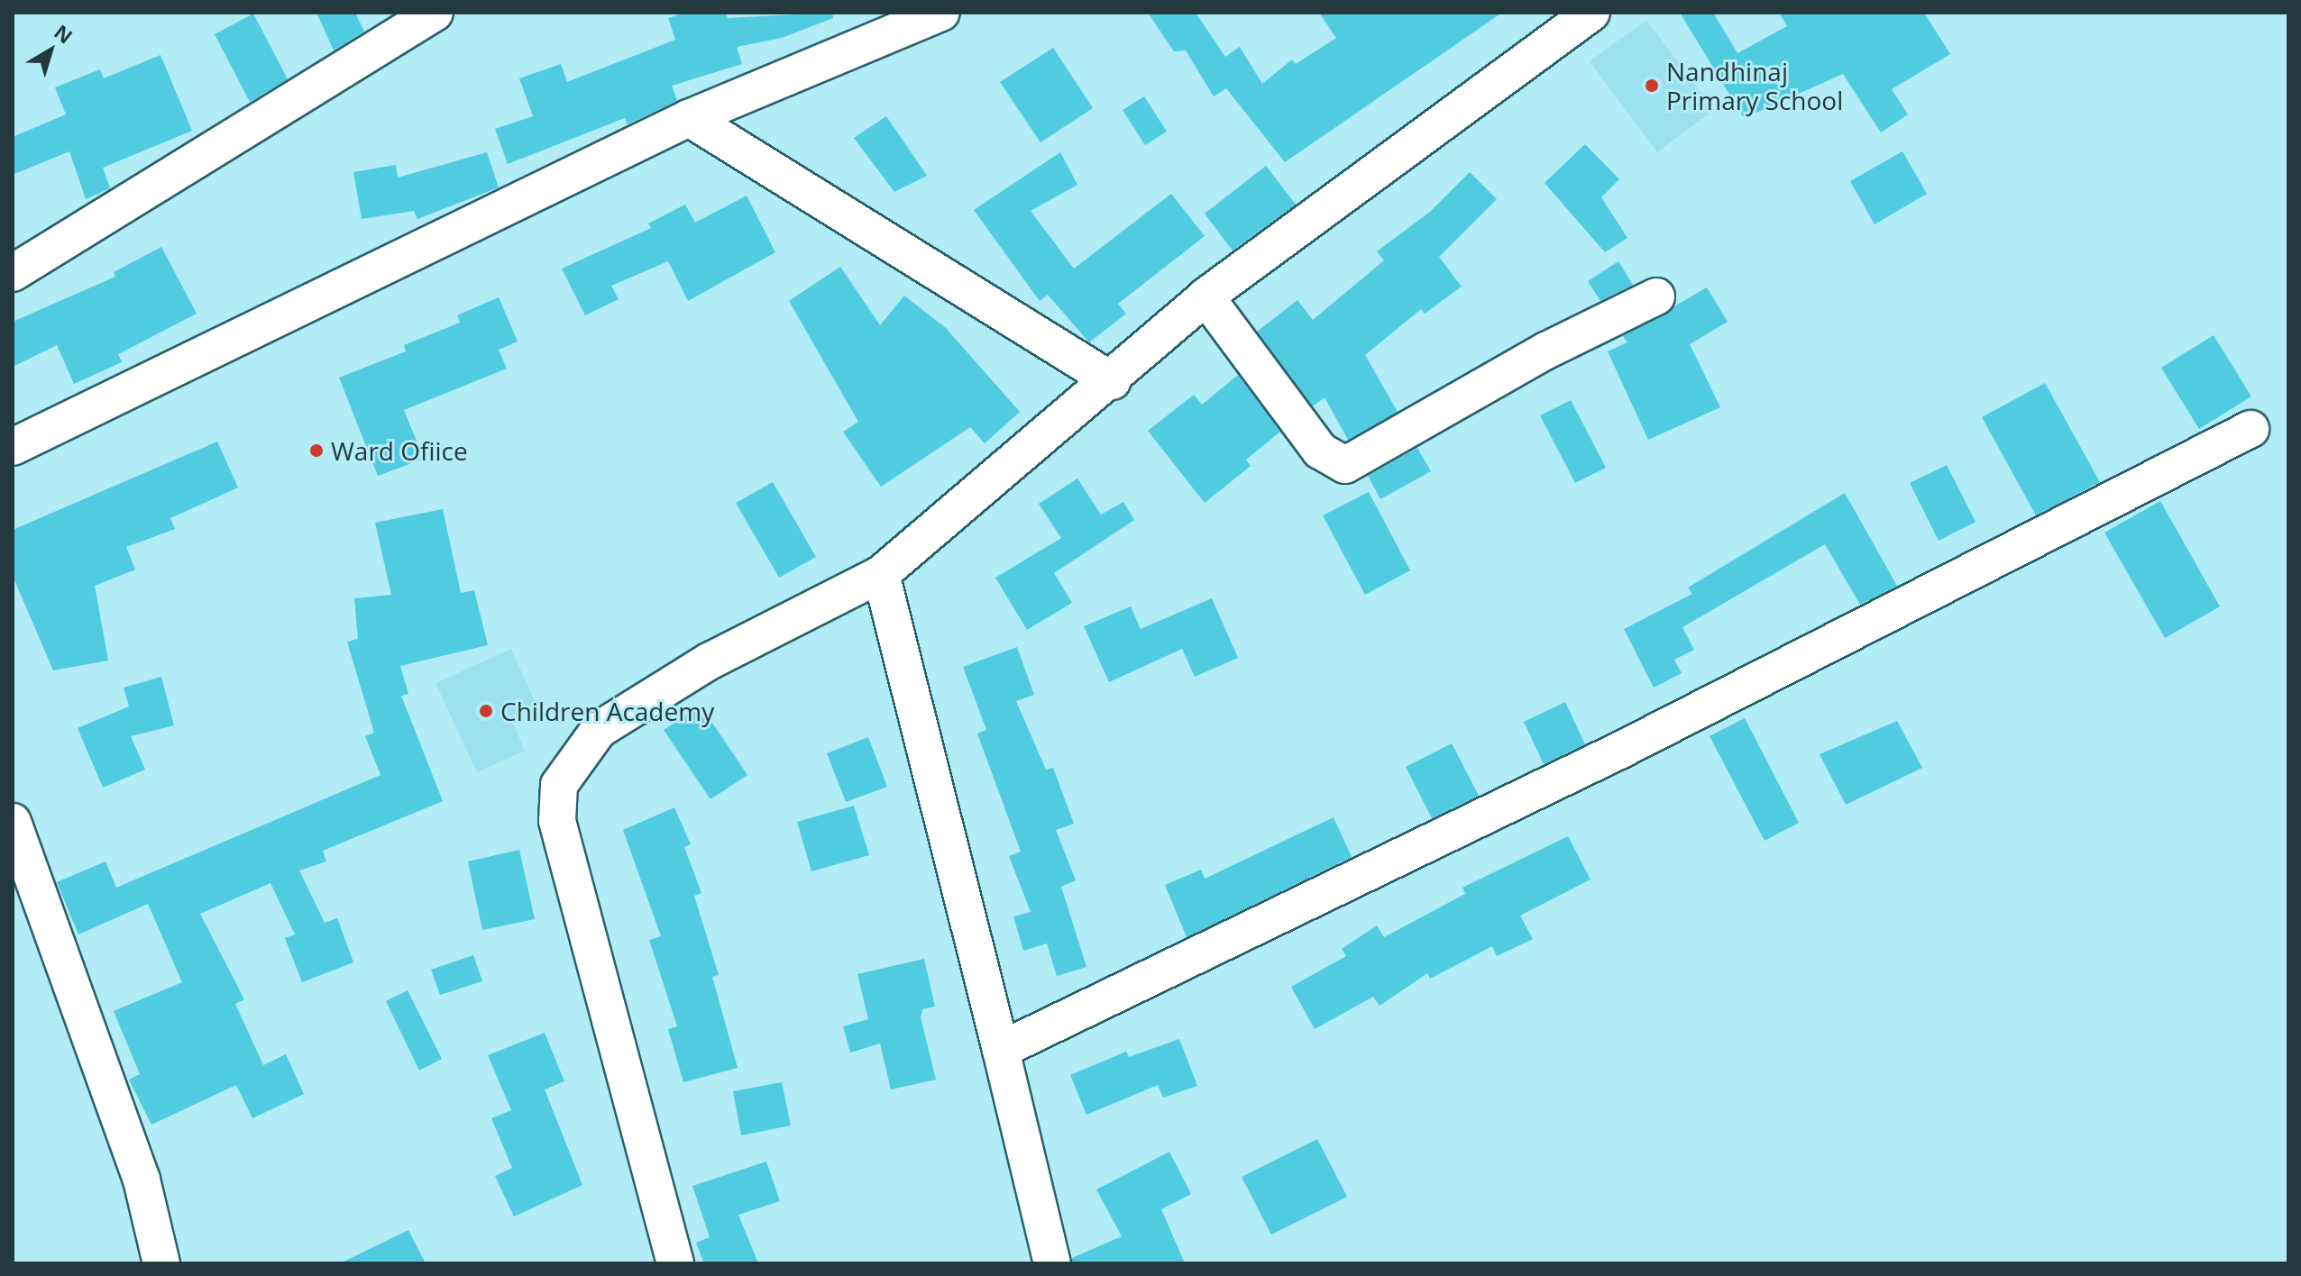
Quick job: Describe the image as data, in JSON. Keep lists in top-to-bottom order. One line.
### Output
{"places":["Nandhinaj Primary School","Ward Ofiice","Children Academy"],"north":"top right"}
